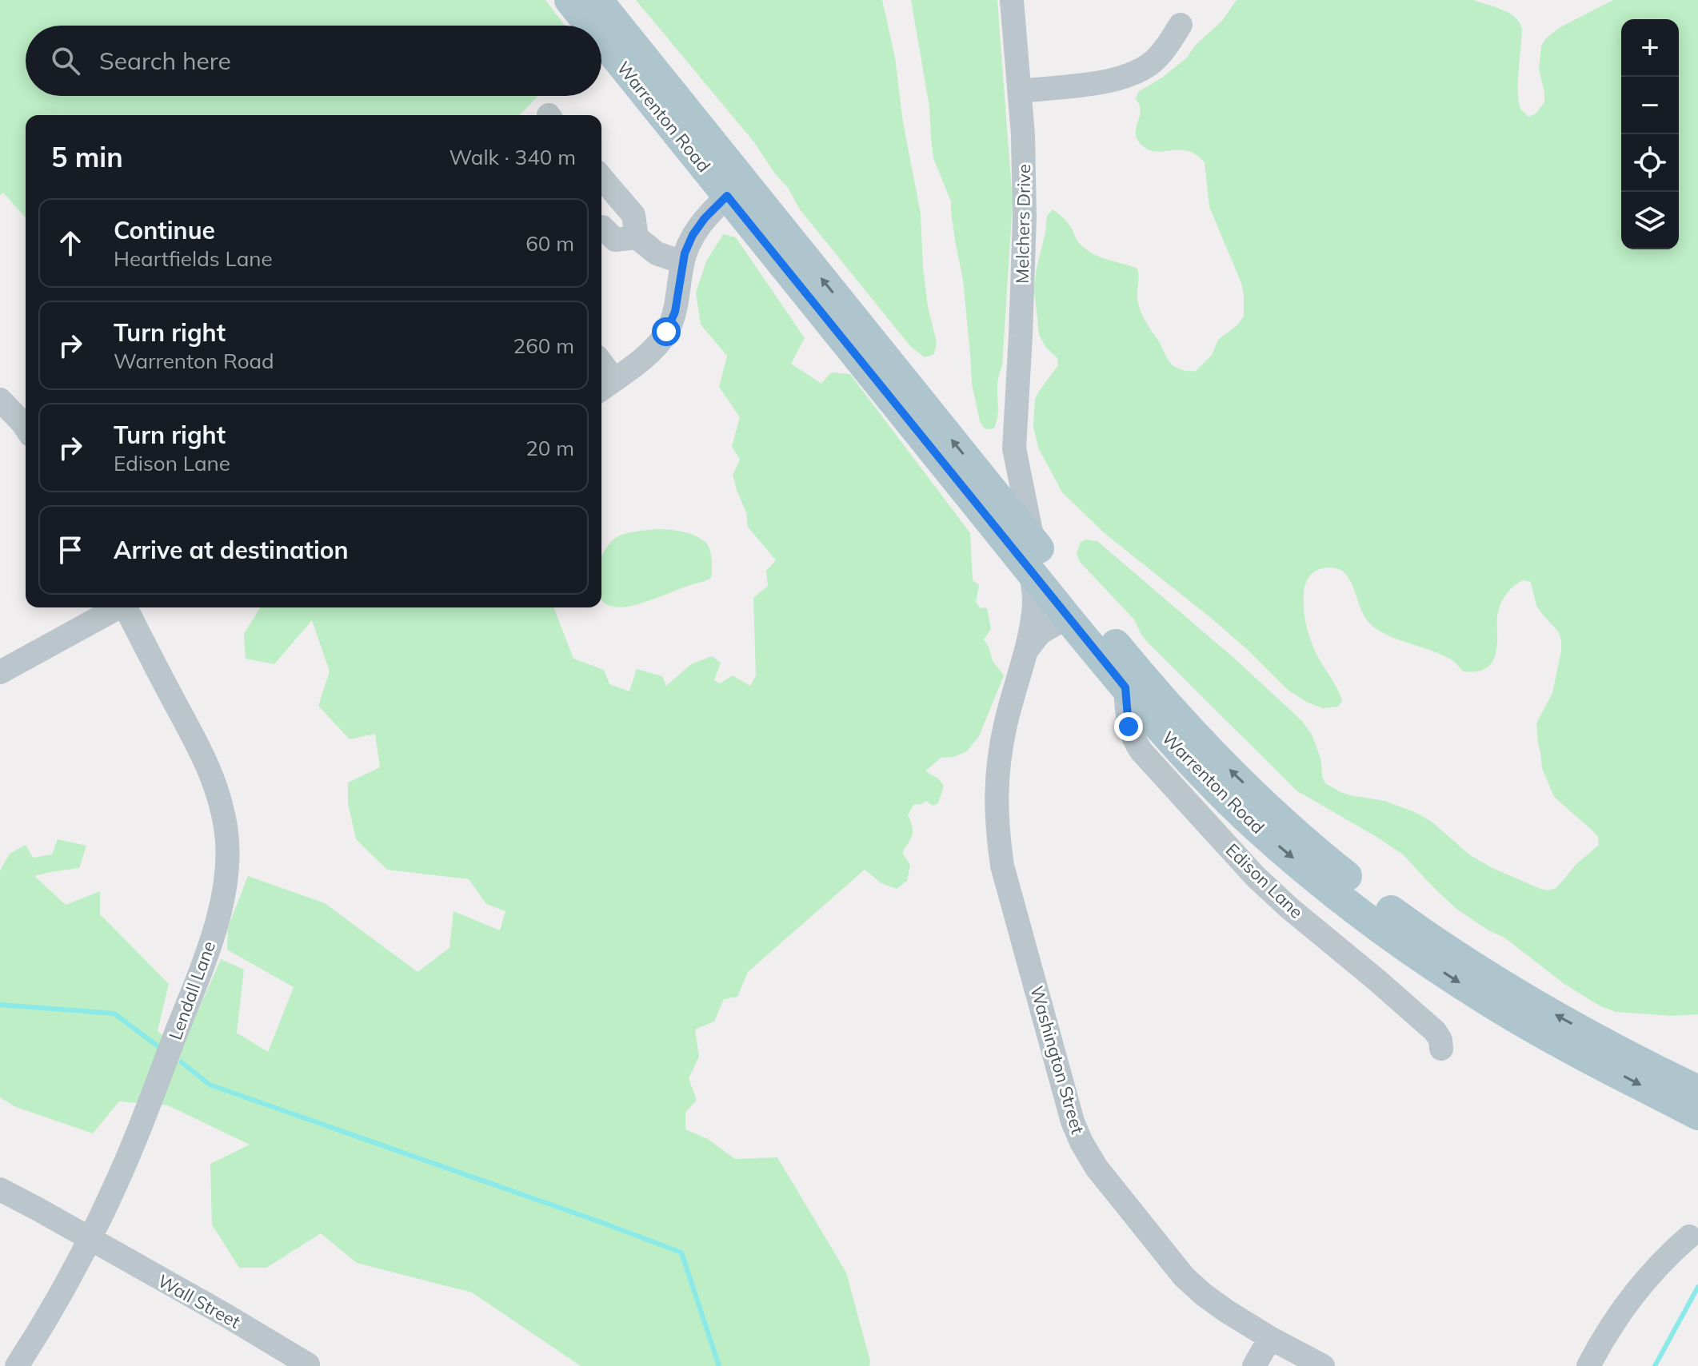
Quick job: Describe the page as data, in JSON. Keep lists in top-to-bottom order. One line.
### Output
{"streets":{"main road":["Warrenton Road"],"street":["Melchers Drive","Edison Lane","Lendall Lane","Washington Street","Wall Street"]},"crossings":[["Warrenton Road","Melchers Drive"],["Warrenton Road","Edison Lane"],["Warrenton Road","Washington Street"],["Lendall Lane","Wall Street"]],"page":{"map_buttons":["+","−"],"search":"Search here","heading":["5 min","Walk · 340 m"],"list":[["Continue","Heartfields Lane","60 m"],["Turn right","Warrenton Road","260 m"],["Turn right","Edison Lane","20 m"],"Arrive at destination"]}}
